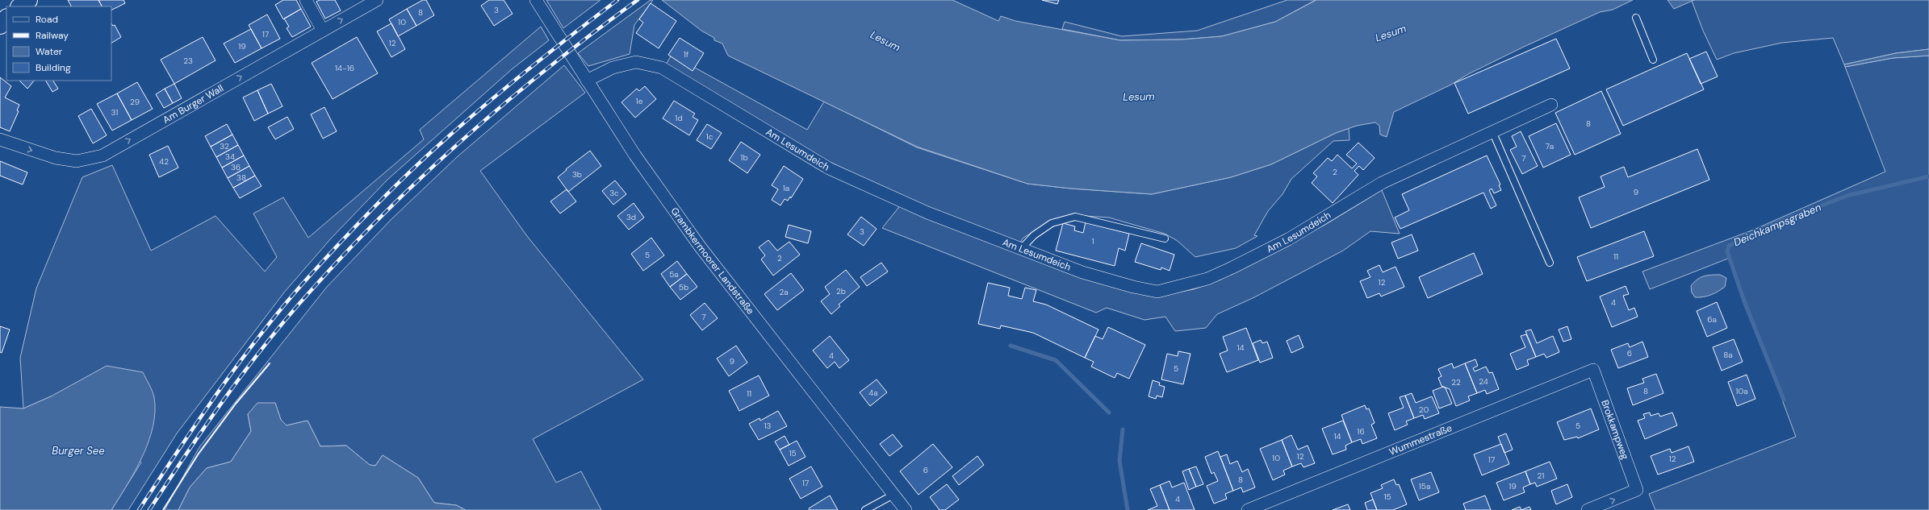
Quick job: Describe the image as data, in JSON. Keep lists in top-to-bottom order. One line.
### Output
{"streets":{"street":["Am Burger Wall","Am Lesumdeich","Grambkermoorer Landstraße","Brokkampweg","Wummestraße"]},"crossings":[["Am Lesumdeich","Grambkermoorer Landstraße"],["Brokkampweg","Wummestraße"]],"one_way":["Am Burger Wall"],"water":["Lesum","Deichkampsgraben","Burger See"],"house_numbers":["3","8","10","17","12","19","1f","23","14-16","1e","29","31","1d","8","1c","32","7a","34","1b","7","42","36","2","3b","38","1a","9","3c","3d","3","1","5","11","2","5a","12","5b","2b","2a","4","7","6a","14","6","8a","4","9","5","24","22","8","10a","4a","11","20","13","5","16","14","15","12","10","12","17","6","21","8","17","15a","19","15","4"],"legend":["Road","Railway","Water","Building"]}
